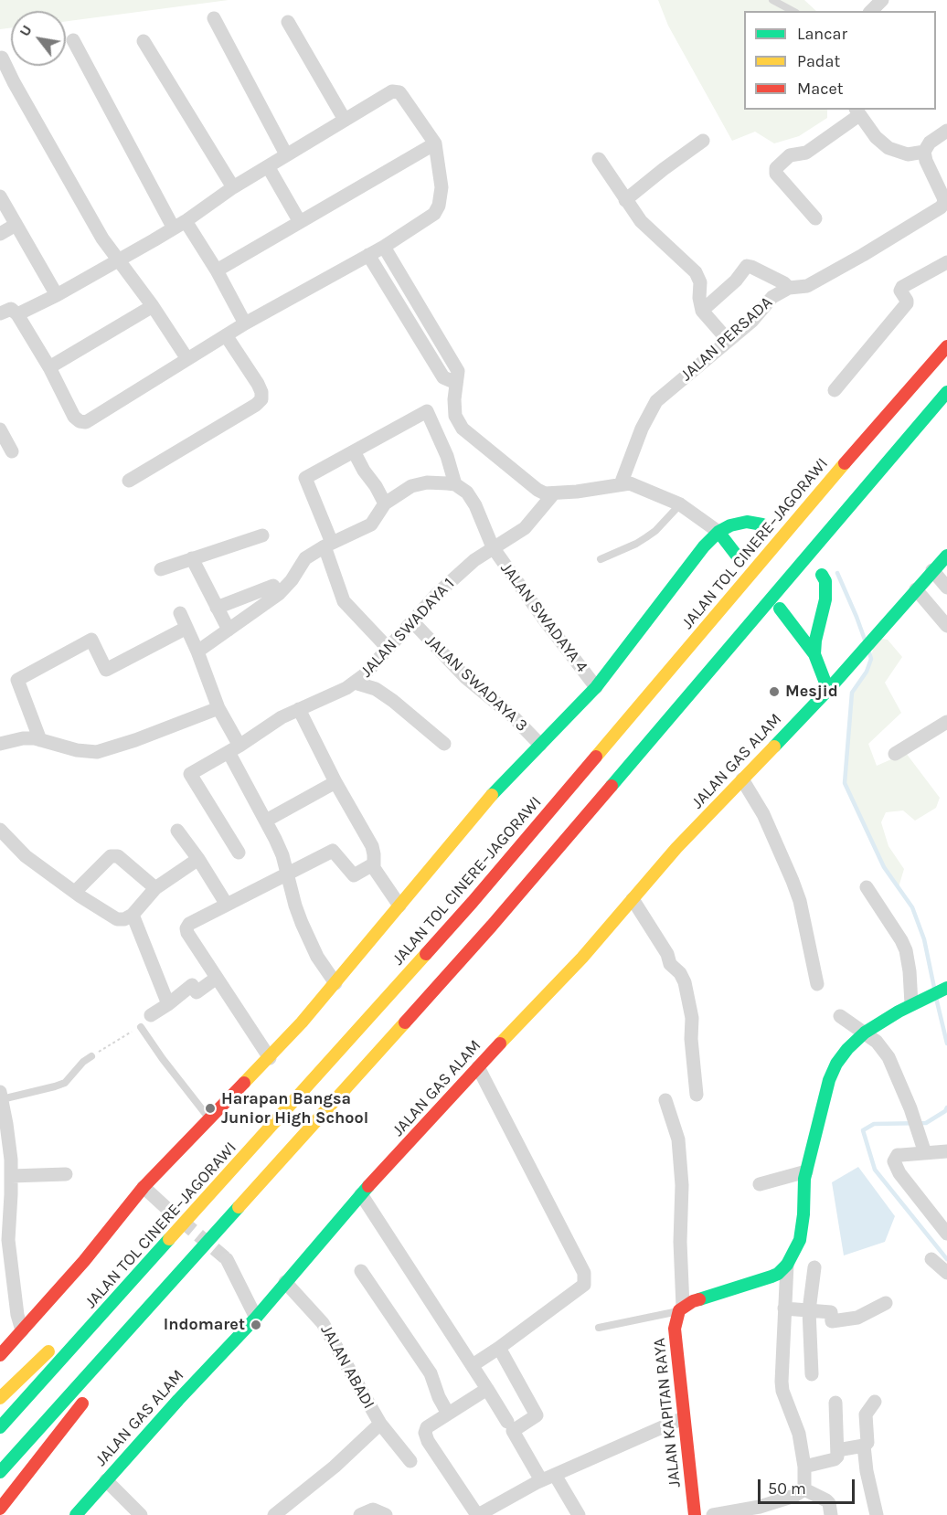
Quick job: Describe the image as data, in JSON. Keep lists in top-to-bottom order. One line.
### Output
{"streets":{"main road":["JALAN TOL CINERE–JAGORAWI","JALAN GAS ALAM","JALAN KAPITAN RAYA"],"street":["JALAN PERSADA","JALAN SWADAYA 4","JALAN SWADAYA 1","JALAN SWADAYA 3","JALAN ABADI"]},"crossings":[["JALAN SWADAYA 4","JALAN SWADAYA 1"],["JALAN SWADAYA 1","JALAN SWADAYA 3"],["JALAN GAS ALAM","JALAN ABADI"]],"places":["Mesjid","Harapan Bangsa Junior High School","Indomaret"],"legend":["Lancar","Padat","Macet"],"scale_bar":"50 m","north":"top left"}
